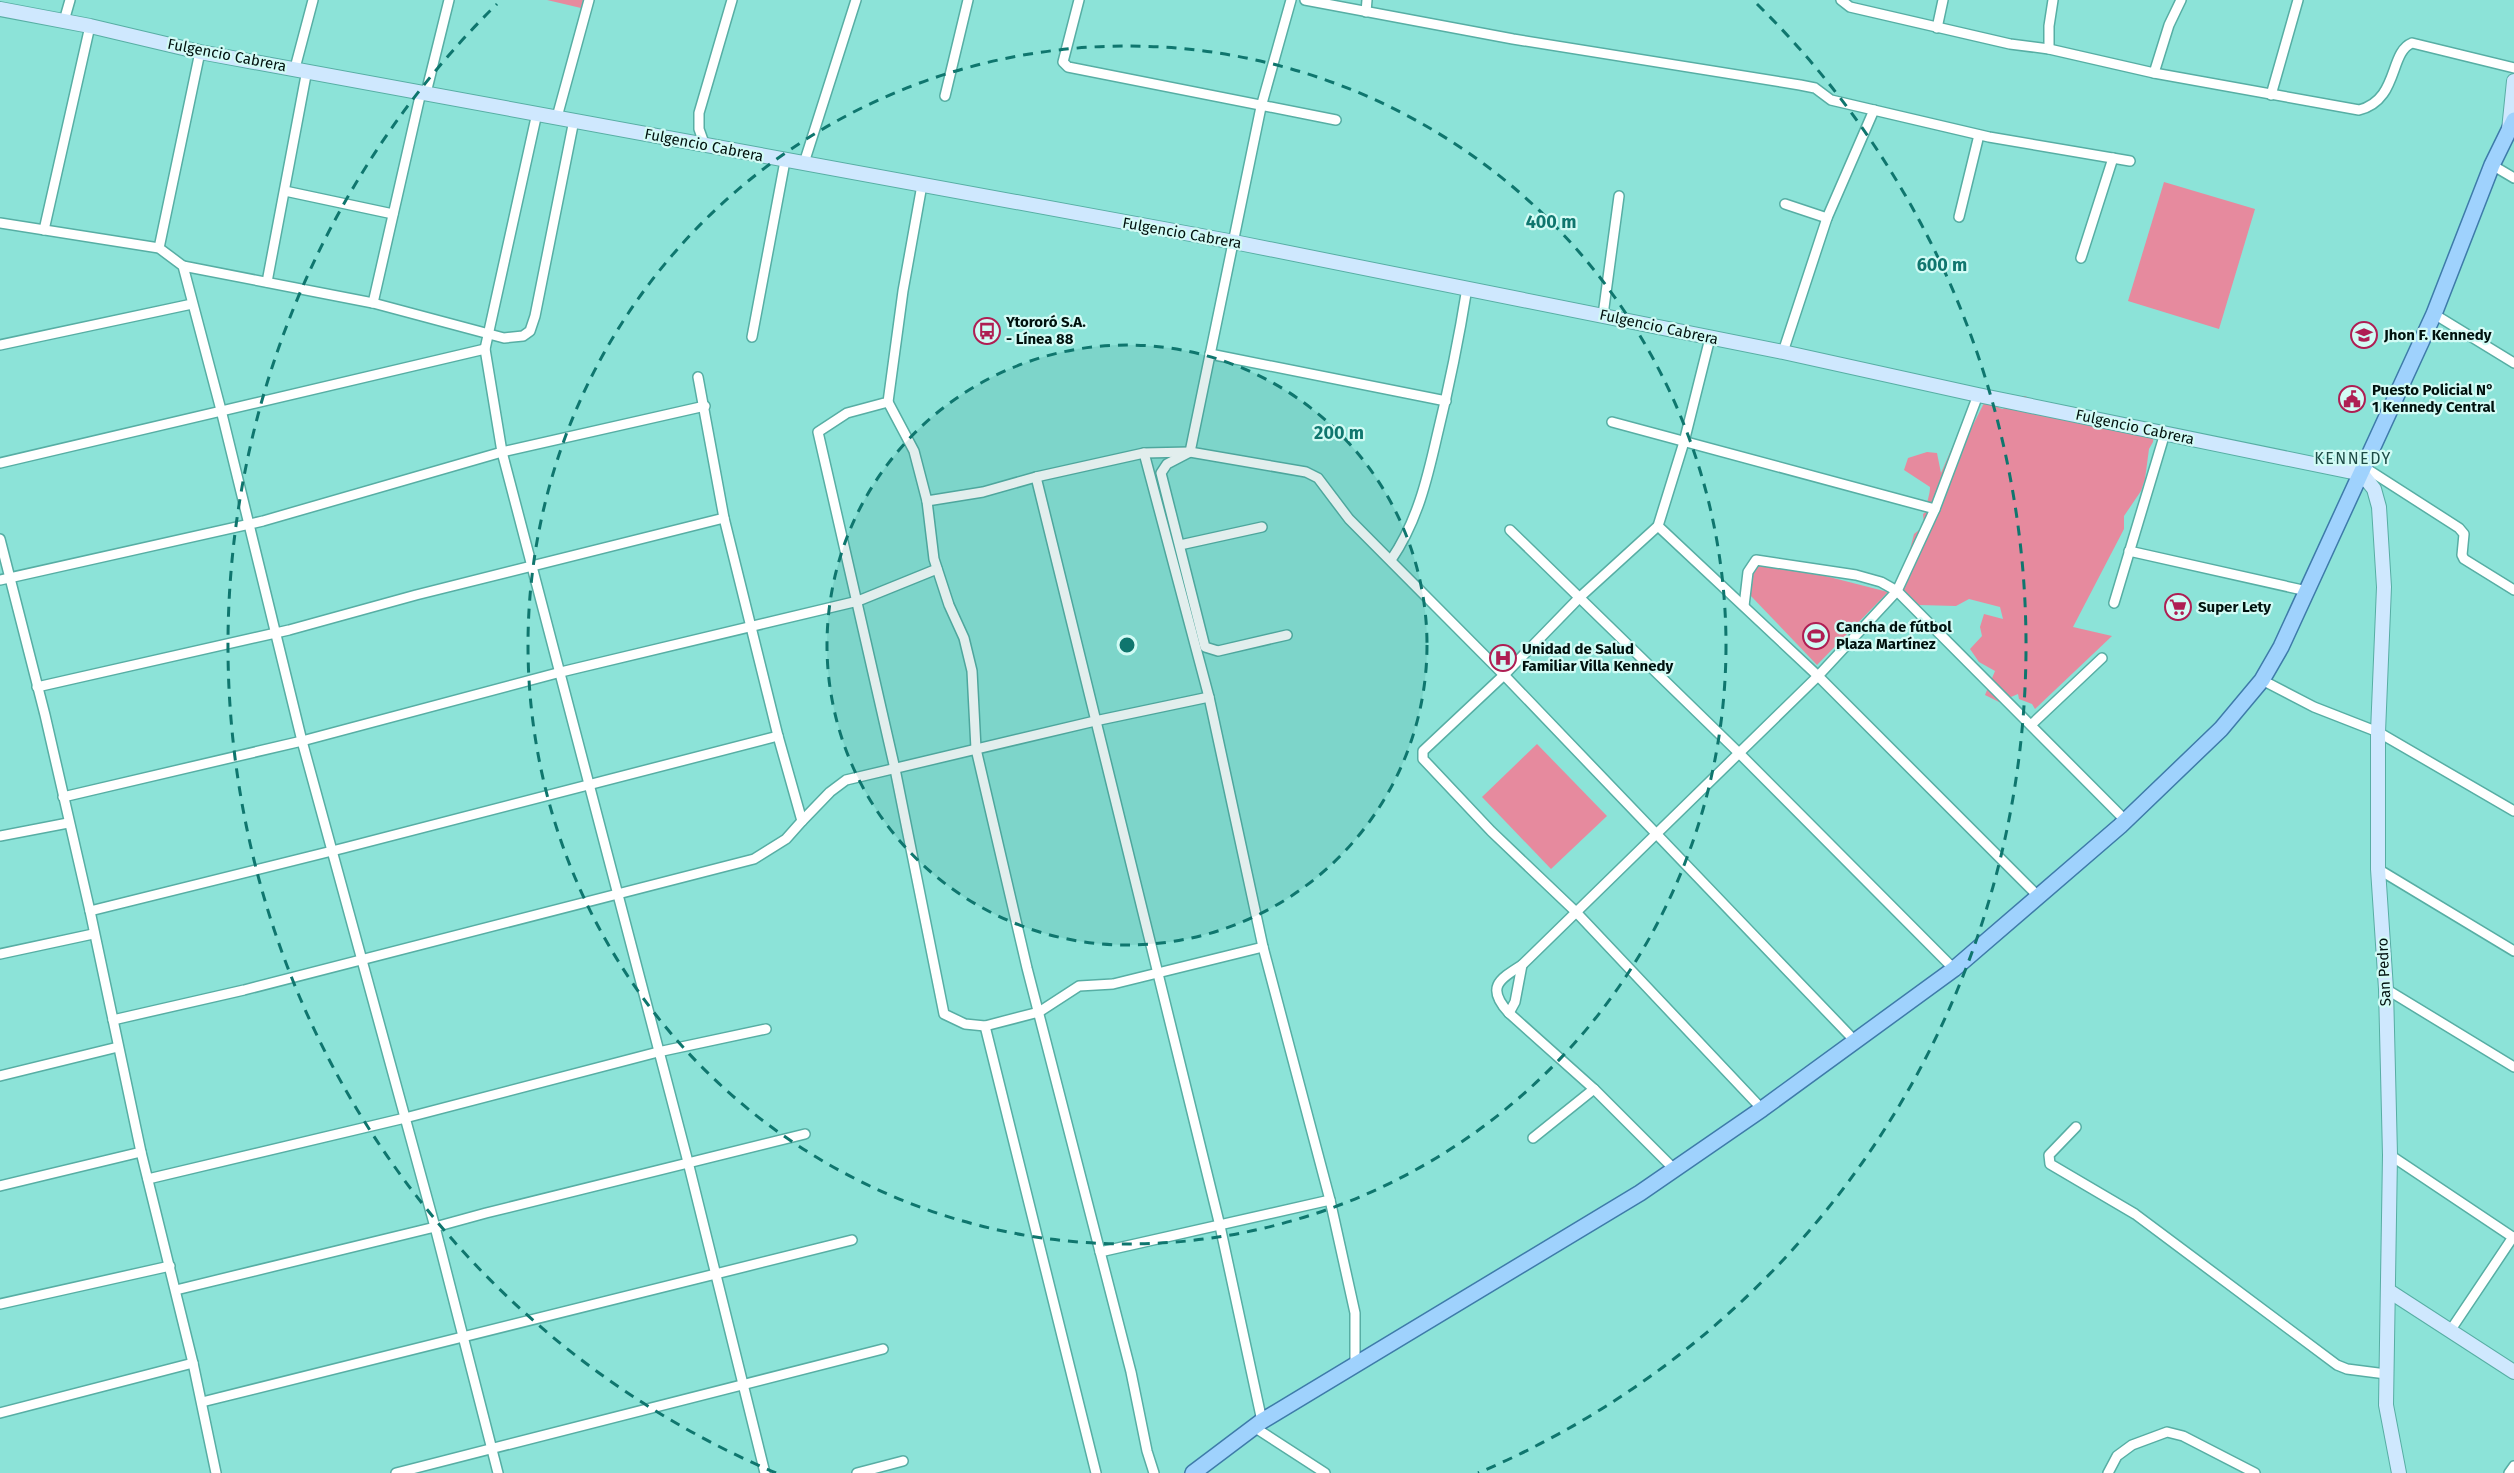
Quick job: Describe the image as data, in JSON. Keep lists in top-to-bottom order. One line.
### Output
{"streets":{"main road":["Fulgencio Cabrera","San Pedro"]},"crossings":[["Fulgencio Cabrera","San Pedro"]],"districts":["KENNEDY"],"places":{"bus stop":["Ytororó S.A. - Línea 88"],"school or university":["Jhon F. Kennedy"],"public building":["Puesto Policial N° 1 Kennedy Central"],"supermarket":["Super Lety"],"sports":["Cancha de fútbol Plaza Martínez"],"hospital":["Unidad de Salud Familiar Villa Kennedy"]},"rings":["400 m","600 m","200 m"]}
